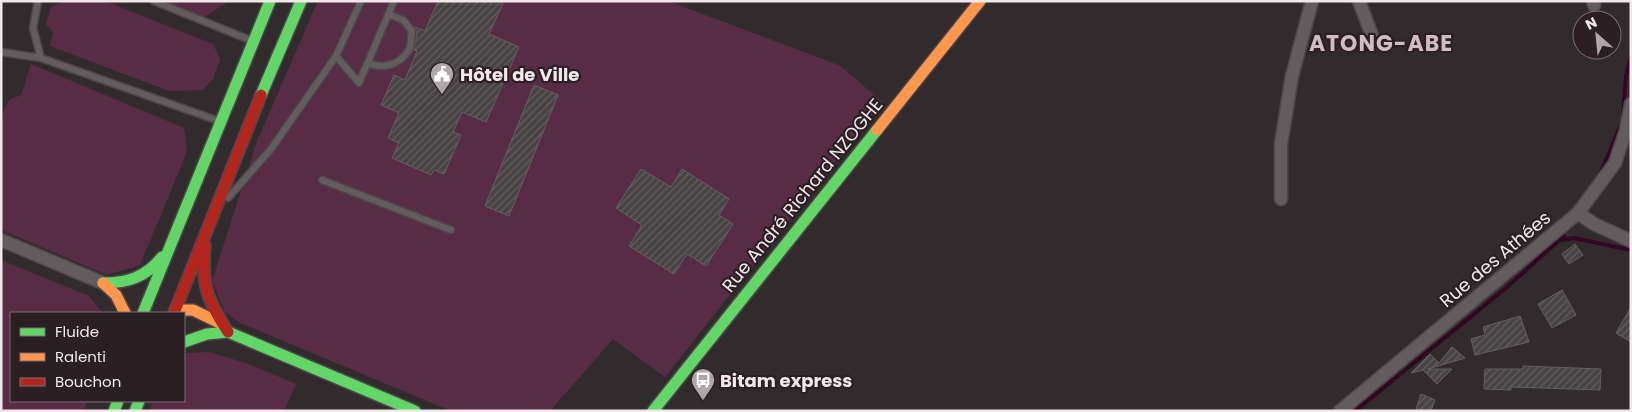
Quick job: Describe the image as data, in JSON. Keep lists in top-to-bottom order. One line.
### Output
{"streets":{"main road":["Rue André Richard NZOGHE"],"street":["Rue des Athées"]},"districts":["ATONG-ABE"],"places":{"public building":["Hôtel de Ville"],"bus stop":["Bitam express"]},"legend":["Fluide","Ralenti","Bouchon"],"north":"top left"}
